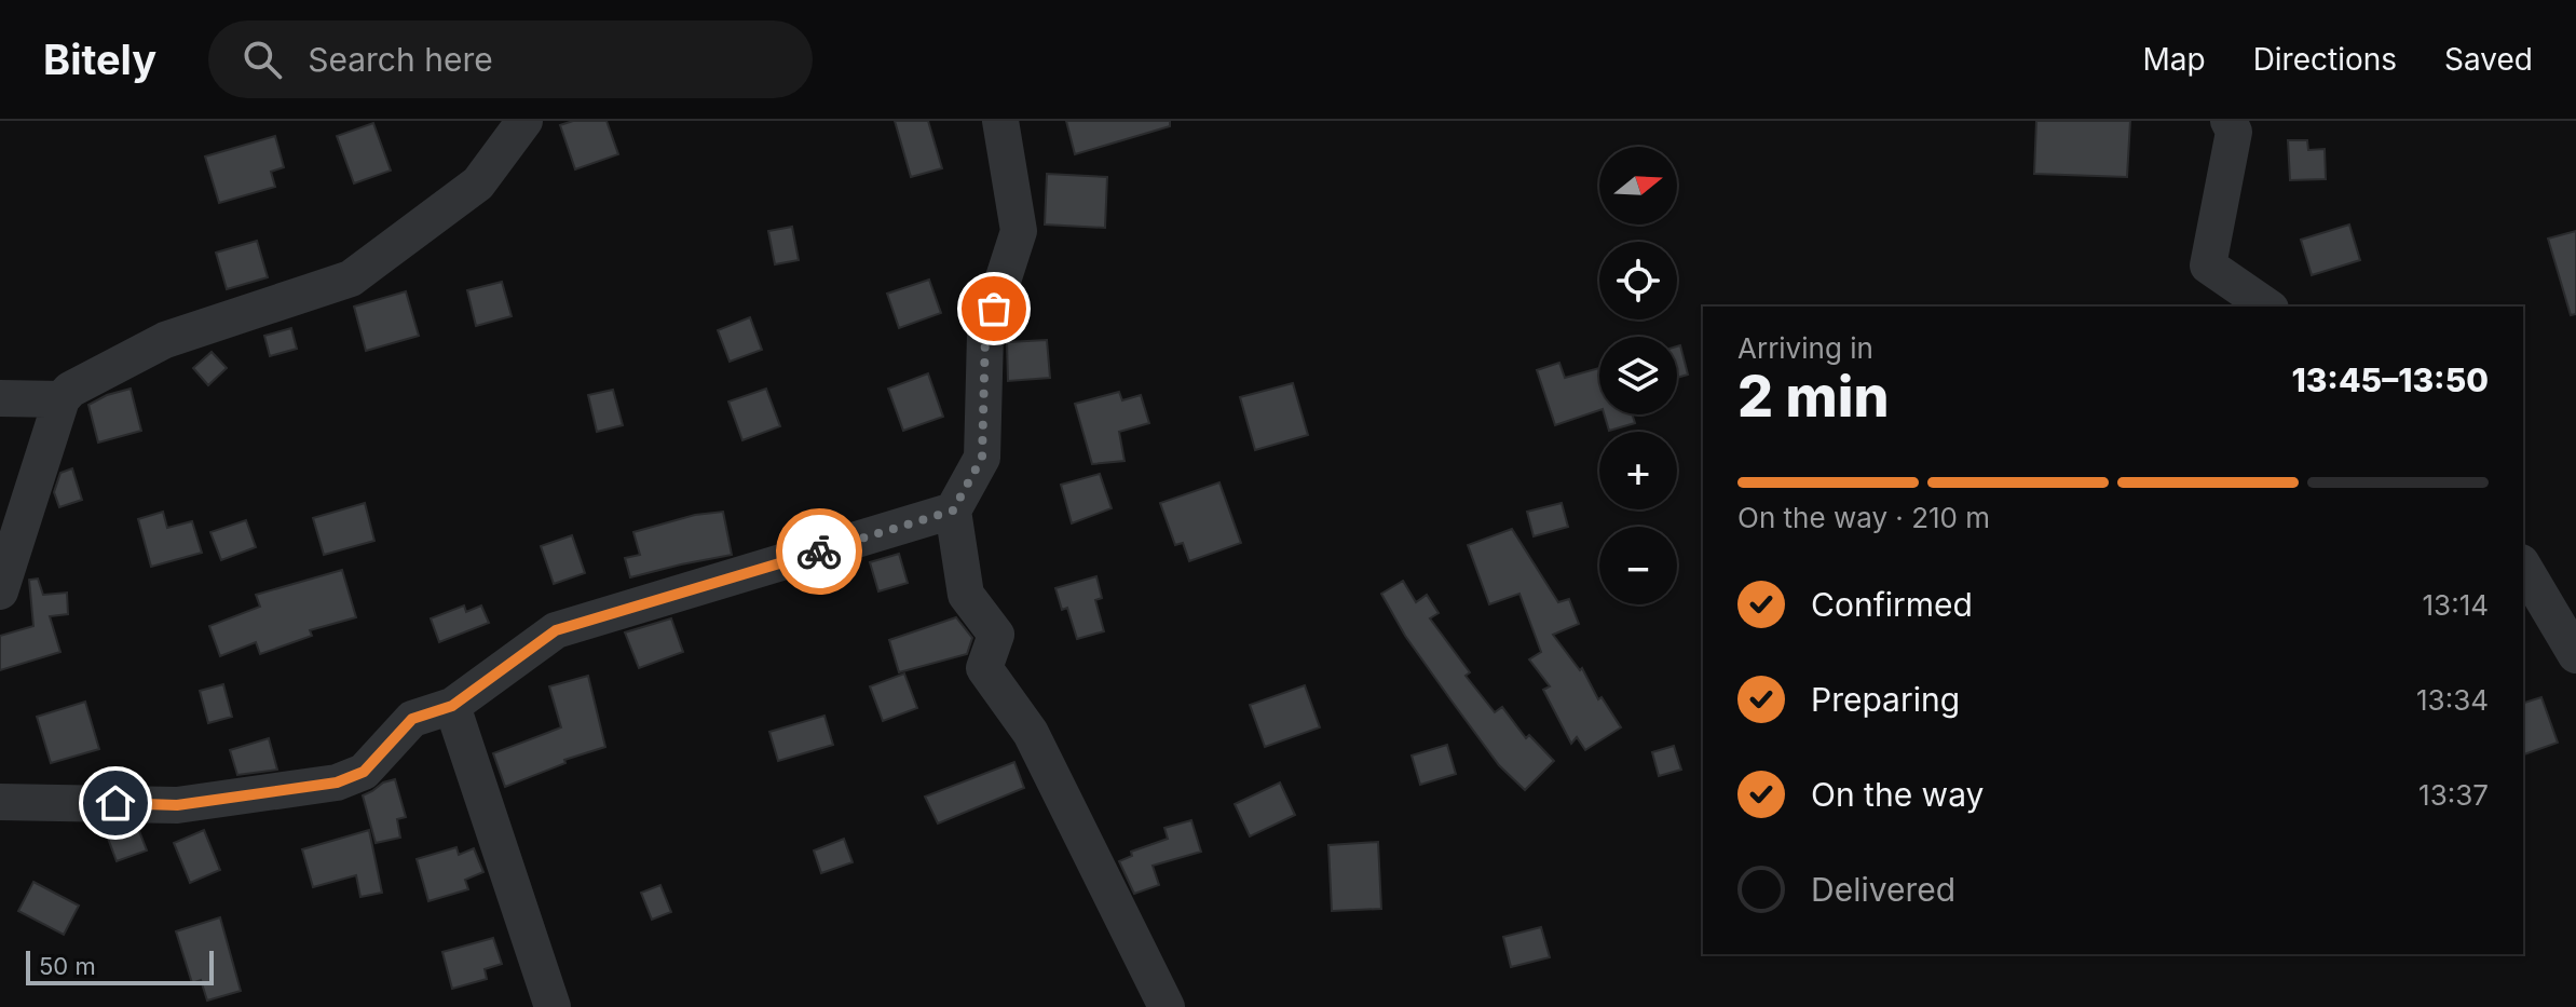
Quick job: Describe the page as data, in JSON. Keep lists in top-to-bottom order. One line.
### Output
{"scale_bar":"50 m","north":"right","page":{"header":"Bitely","search":"Search here","nav":["Map","Directions","Saved"],"map_buttons":["+","−"],"heading":["2 min","Arriving in","13:45–13:50"],"bar":"On the way · 210 m","list":[["Confirmed","13:14"],["Preparing","13:34"],["On the way","13:37"],"Delivered"],"scale":"50 m"}}
